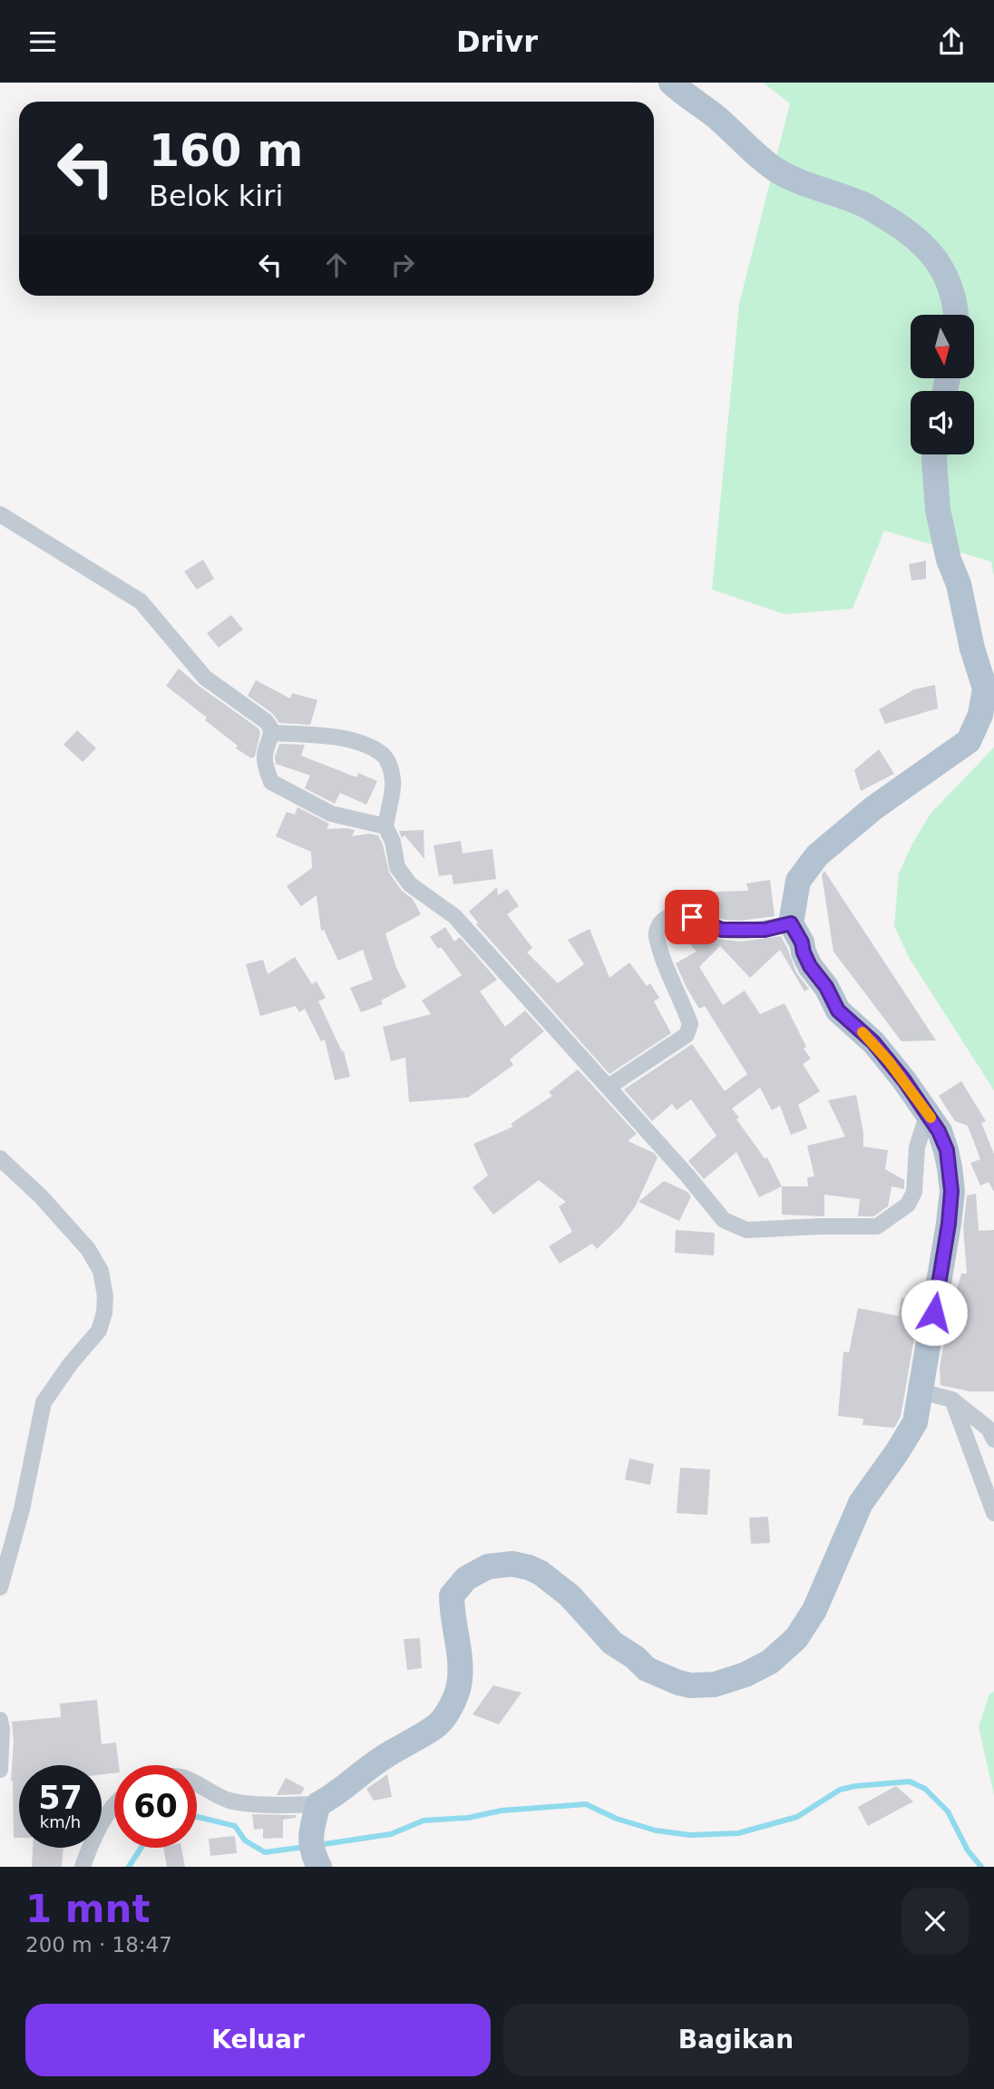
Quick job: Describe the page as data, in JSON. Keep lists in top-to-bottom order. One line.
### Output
{"north":"bottom","page":{"header":"Drivr","turn":["160 m","Belok kiri"],"speed":"57 km/h","limit":"60","heading":["1 mnt","200 m · 18:47"],"buttons":["Keluar","Bagikan"]}}
